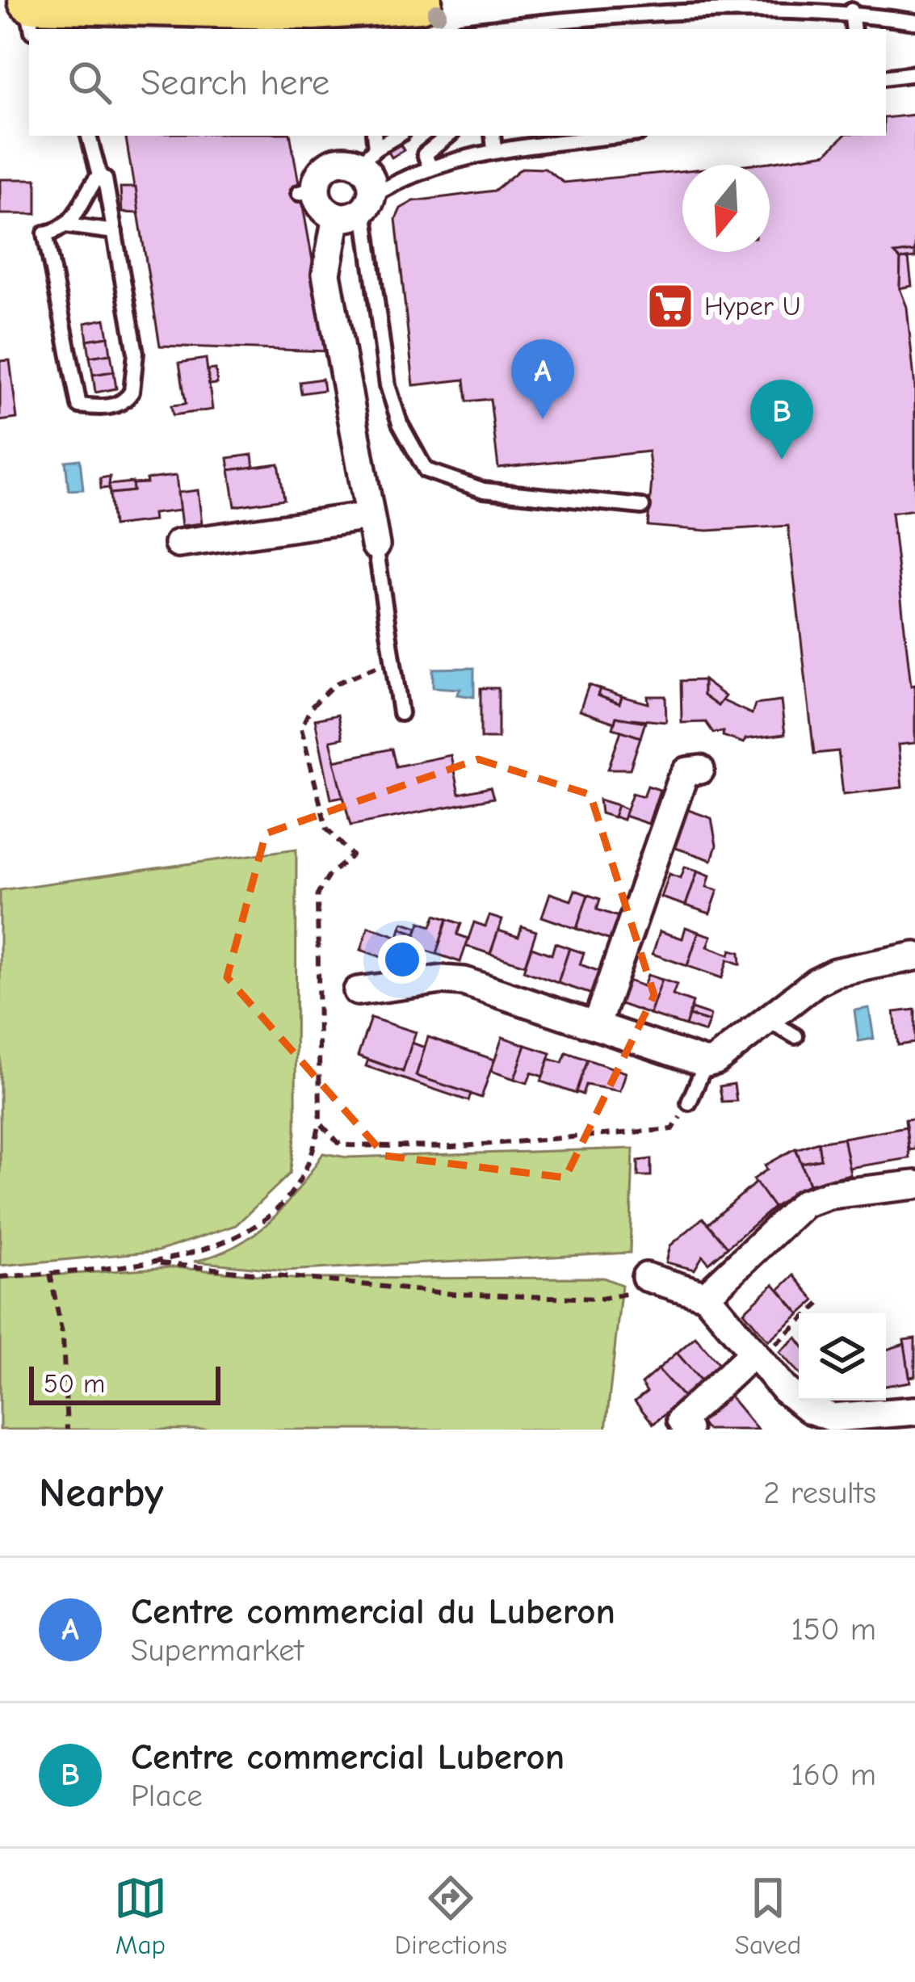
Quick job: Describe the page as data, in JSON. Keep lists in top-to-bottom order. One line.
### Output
{"places":{"supermarket":["Hyper U"]},"scale_bar":"50 m","north":"bottom","page":{"search":"Search here","pins":["A","B"],"scale":"50 m","heading":["Nearby","2 results"],"list":[{"mark":"A","name":"Centre commercial du Luberon","note":"Supermarket","value":"150 m"},{"mark":"B","name":"Centre commercial Luberon","note":"Place","value":"160 m"}],"nav":["Map","Directions","Saved"]}}
